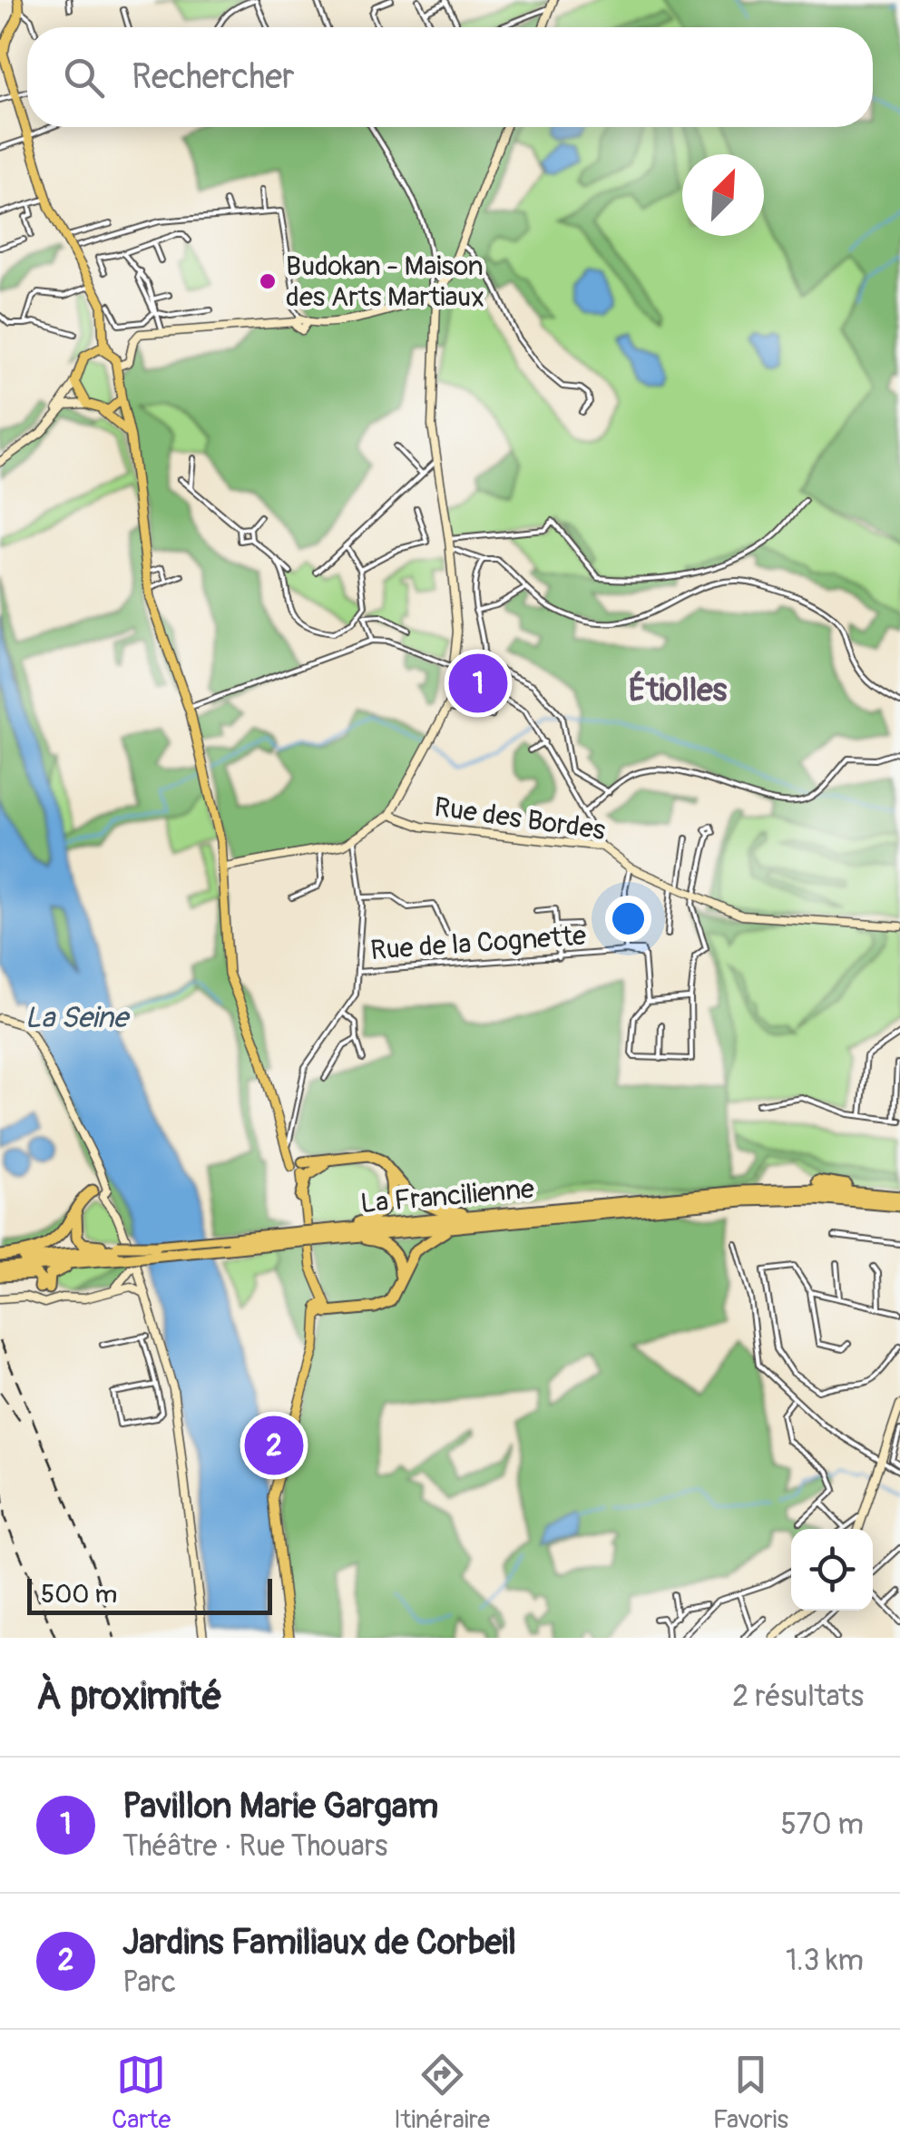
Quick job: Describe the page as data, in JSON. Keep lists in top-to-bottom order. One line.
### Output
{"streets":{"highway":["La Francilienne"],"street":["Rue des Bordes","Rue de la Cognette"]},"crossings":[["Rue des Bordes","Rue de la Cognette"]],"districts":["Étiolles"],"water":["La Seine"],"places":["Budokan - Maison des Arts Martiaux"],"scale_bar":"500 m","north":"top right","page":{"search":"Rechercher","pins":["1","2"],"scale":"500 m","heading":["À proximité","2 résultats"],"list":[{"mark":"1","name":"Pavillon Marie Gargam","note":"Théâtre · Rue Thouars","value":"570 m"},{"mark":"2","name":"Jardins Familiaux de Corbeil","note":"Parc","value":"1.3 km"}],"nav":["Carte","Itinéraire","Favoris"]}}
